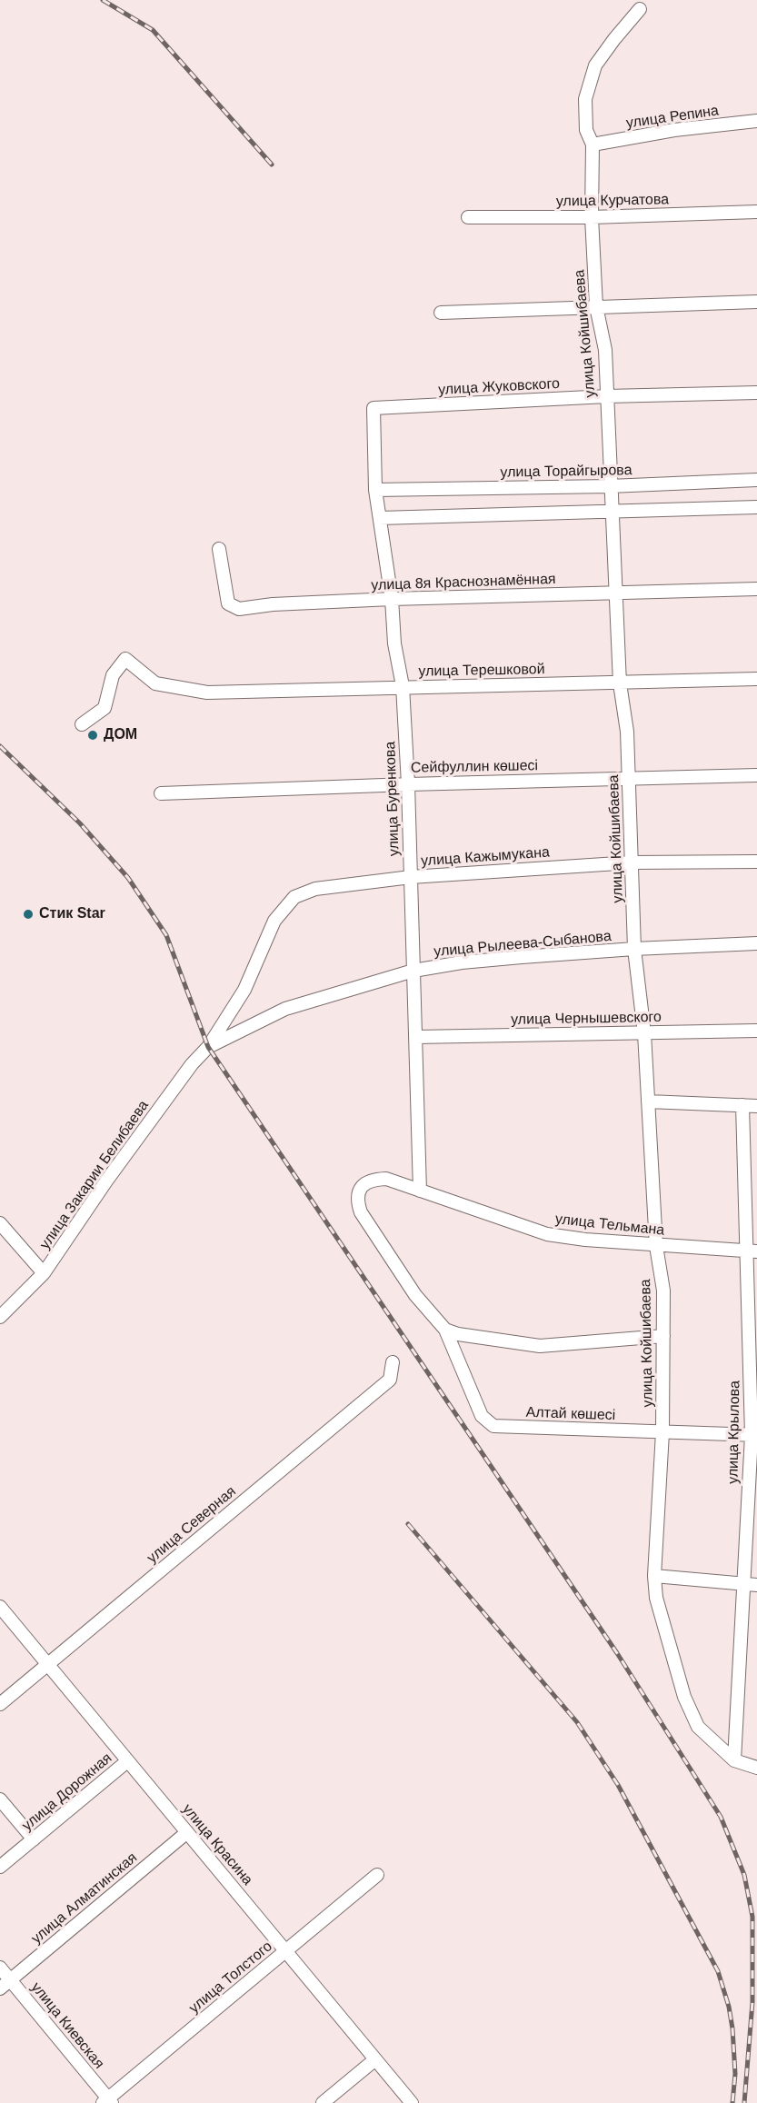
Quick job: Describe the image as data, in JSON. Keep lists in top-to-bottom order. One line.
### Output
{"streets":{"street":["улица Репина","улица Курчатова","улица Койшибаева","улица Жуковского","улица Торайгырова","улица 8я Краснознамённая","улица Терешковой","Сейфуллин көшесі","улица Буренкова","улица Кажымукана","улица Рылеева-Сыбанова","улица Чернышевского","улица Закарии Белибаева","улица Тельмана","Алтай көшесі","улица Крылова","улица Северная","улица Дорожная","улица Красина","улица Алматинская","улица Толстого","улица Киевская"]},"crossings":[["улица Репина","улица Койшибаева"],["улица Курчатова","улица Койшибаева"],["улица Койшибаева","улица Жуковского"],["улица Койшибаева","улица Торайгырова"],["улица Койшибаева","улица 8я Краснознамённая"],["улица Койшибаева","улица Терешковой"],["улица Койшибаева","Сейфуллин көшесі"],["улица Койшибаева","улица Кажымукана"],["улица Койшибаева","улица Рылеева-Сыбанова"],["улица Койшибаева","улица Чернышевского"],["улица Койшибаева","улица Тельмана"],["улица Койшибаева","Алтай көшесі"],["улица Койшибаева","улица Крылова"],["улица Жуковского","улица Буренкова"],["улица Торайгырова","улица Буренкова"],["улица 8я Краснознамённая","улица Буренкова"],["улица Терешковой","улица Буренкова"],["Сейфуллин көшесі","улица Буренкова"],["улица Буренкова","улица Кажымукана"],["улица Буренкова","улица Рылеева-Сыбанова"],["улица Буренкова","улица Чернышевского"],["улица Буренкова","улица Тельмана"],["улица Кажымукана","улица Рылеева-Сыбанова"],["улица Кажымукана","улица Закарии Белибаева"],["улица Рылеева-Сыбанова","улица Закарии Белибаева"],["улица Тельмана","Алтай көшесі"],["улица Тельмана","улица Крылова"],["Алтай көшесі","улица Крылова"],["улица Северная","улица Красина"],["улица Дорожная","улица Красина"],["улица Красина","улица Алматинская"],["улица Красина","улица Толстого"],["улица Алматинская","улица Киевская"],["улица Толстого","улица Киевская"]],"places":["ДОМ","Стик Star"]}
